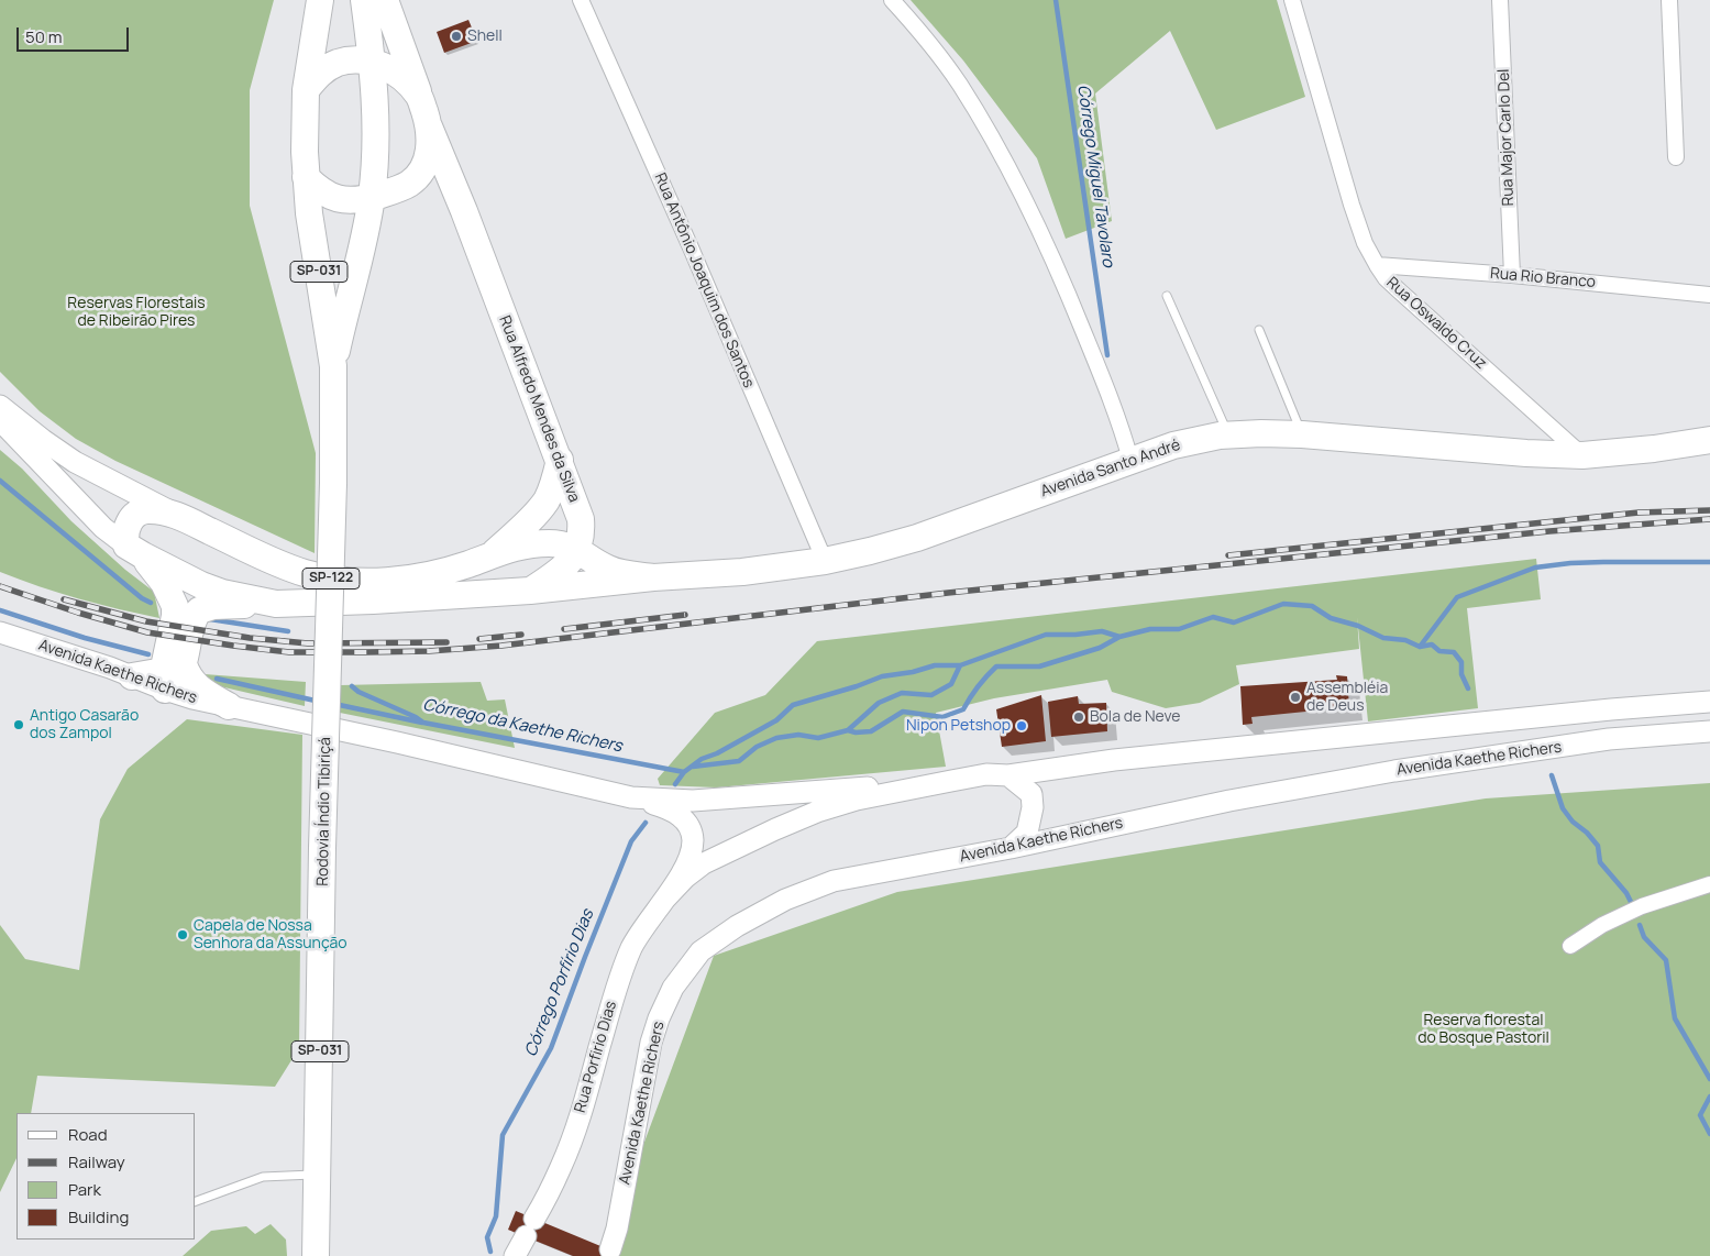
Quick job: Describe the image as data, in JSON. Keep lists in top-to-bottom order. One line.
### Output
{"streets":{"highway":["SP-031","Rua Alfredo Mendes da Silva","Avenida Santo André","SP-122","Rodovia Índio Tibiriçá"],"main road":["Avenida Kaethe Richers","Rua Porfirio Dias"],"street":["Rua Major Carlo Del","Rua Rio Branco","Rua Antônio Joaquim dos Santos","Rua Oswaldo Cruz"]},"crossings":[["Rua Major Carlo Del","Rua Rio Branco"],["Rua Rio Branco","Rua Oswaldo Cruz"],["Rua Antônio Joaquim dos Santos","Avenida Santo André"],["Rua Oswaldo Cruz","Avenida Santo André"],["Rua Alfredo Mendes da Silva","Avenida Santo André"],["Rua Alfredo Mendes da Silva","SP-122"],["Avenida Santo André","SP-122"]],"water":["Córrego Miguel Tavolaro","Córrego da Kaethe Richers","Córrego Porfírio Dias"],"parks":["Reservas Florestais de Ribeirão Pires","Reserva florestal do Bosque Pastoril"],"places":["Shell","Assembléia de Deus","Bola de Neve","Antigo Casarão dos Zampol","Nipon Petshop","Capela de Nossa Senhora da Assunção"],"legend":["Road","Railway","Park","Building"],"scale_bar":"50 m"}
